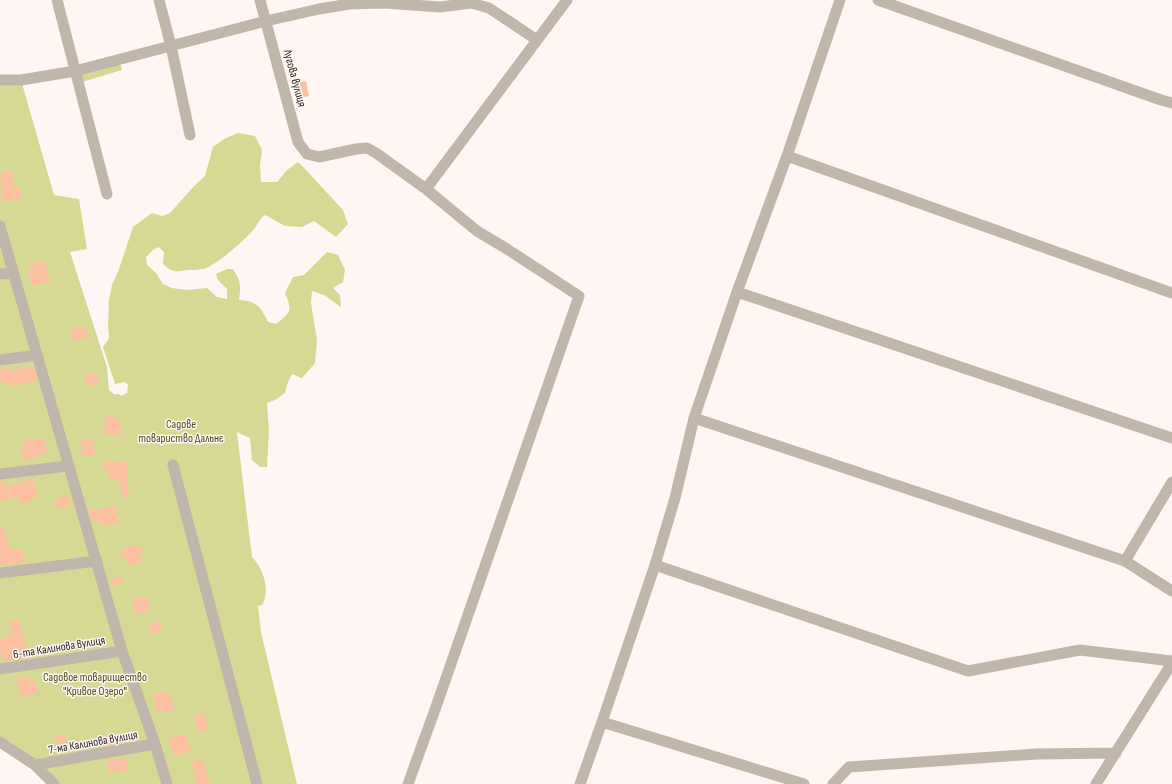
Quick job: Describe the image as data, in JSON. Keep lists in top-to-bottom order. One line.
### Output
{"streets":{"street":["Лугова вулиця","6-та Калинова вулиця","7-ма Калинова вулиця"]},"parks":["Садове товариство Дальнє","Садовое товарищество \"Кривое Озеро\""]}
